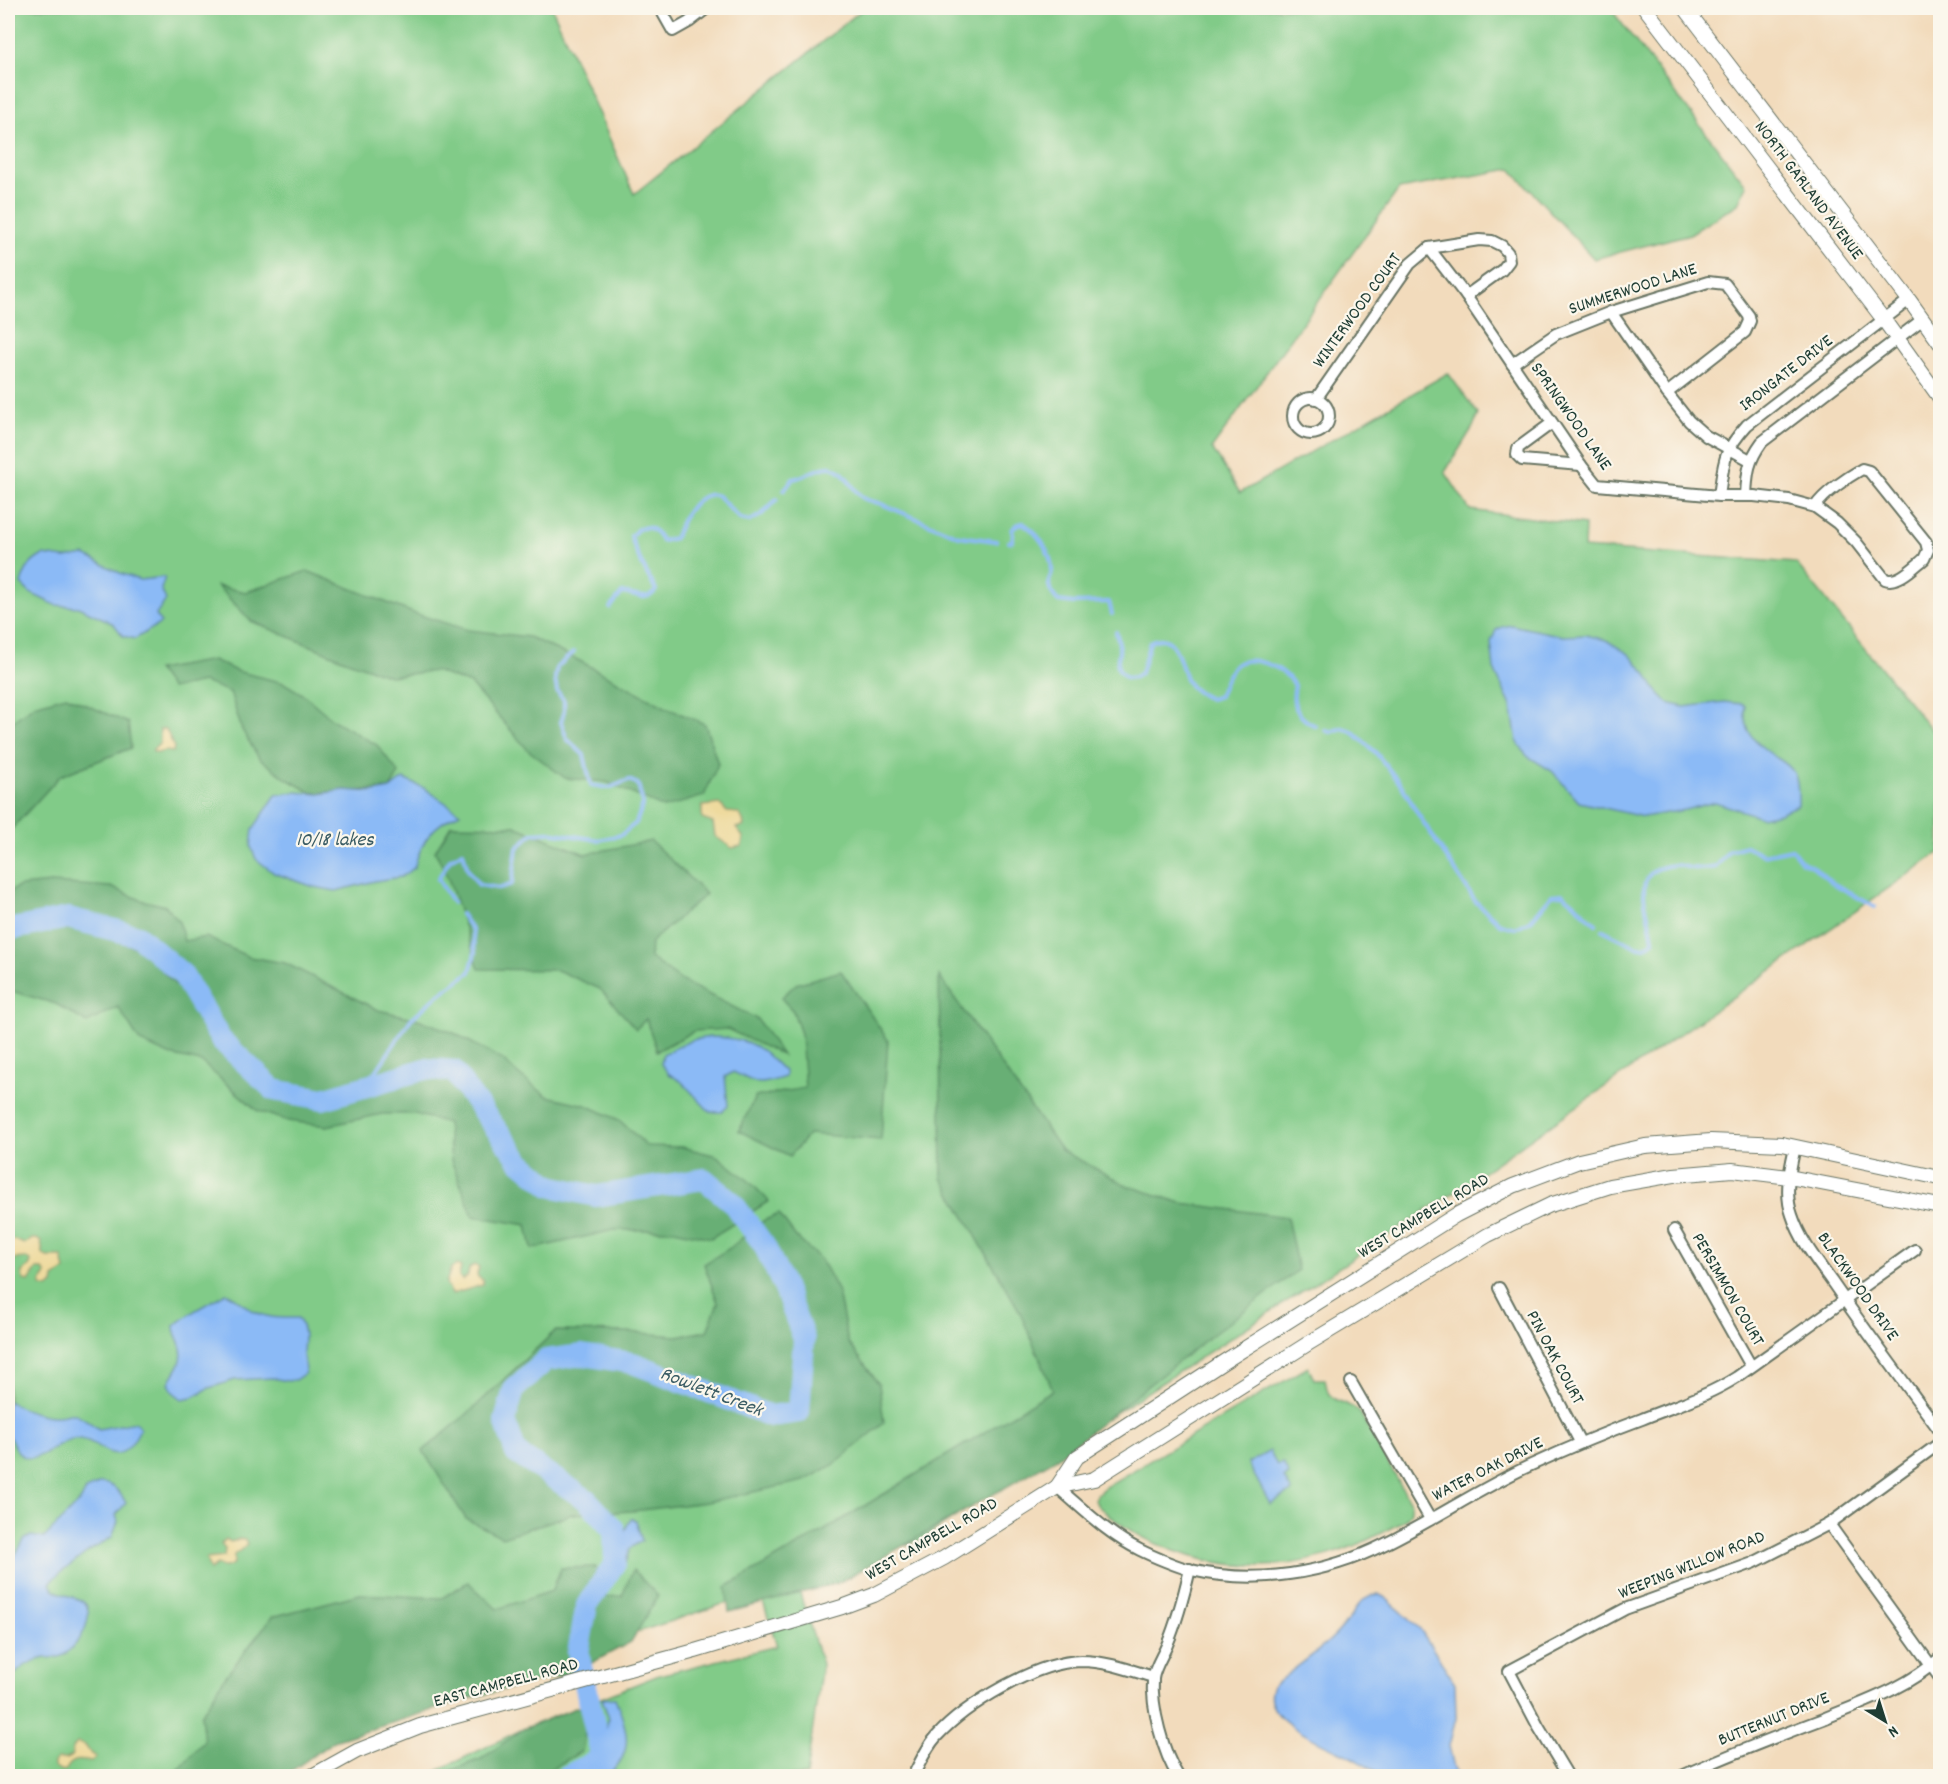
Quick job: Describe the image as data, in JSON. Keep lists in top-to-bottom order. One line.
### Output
{"streets":{"main road":["NORTH GARLAND AVENUE","WEST CAMPBELL ROAD","EAST CAMPBELL ROAD"],"street":["SUMMERWOOD LANE","WINTERWOOD COURT","IRONGATE DRIVE","SPRINGWOOD LANE","BLACKWOOD DRIVE","PERSIMMON COURT","PIN OAK COURT","WATER OAK DRIVE","WEEPING WILLOW ROAD","BUTTERNUT DRIVE"]},"crossings":[["NORTH GARLAND AVENUE","IRONGATE DRIVE"],["SUMMERWOOD LANE","SPRINGWOOD LANE"],["WINTERWOOD COURT","SPRINGWOOD LANE"],["IRONGATE DRIVE","SPRINGWOOD LANE"],["WEST CAMPBELL ROAD","BLACKWOOD DRIVE"],["WEST CAMPBELL ROAD","WATER OAK DRIVE"],["WEST CAMPBELL ROAD","EAST CAMPBELL ROAD"],["BLACKWOOD DRIVE","WATER OAK DRIVE"],["PERSIMMON COURT","WATER OAK DRIVE"],["PIN OAK COURT","WATER OAK DRIVE"]],"water":["10/18 lakes","Rowlett Creek"],"north":"bottom right"}
